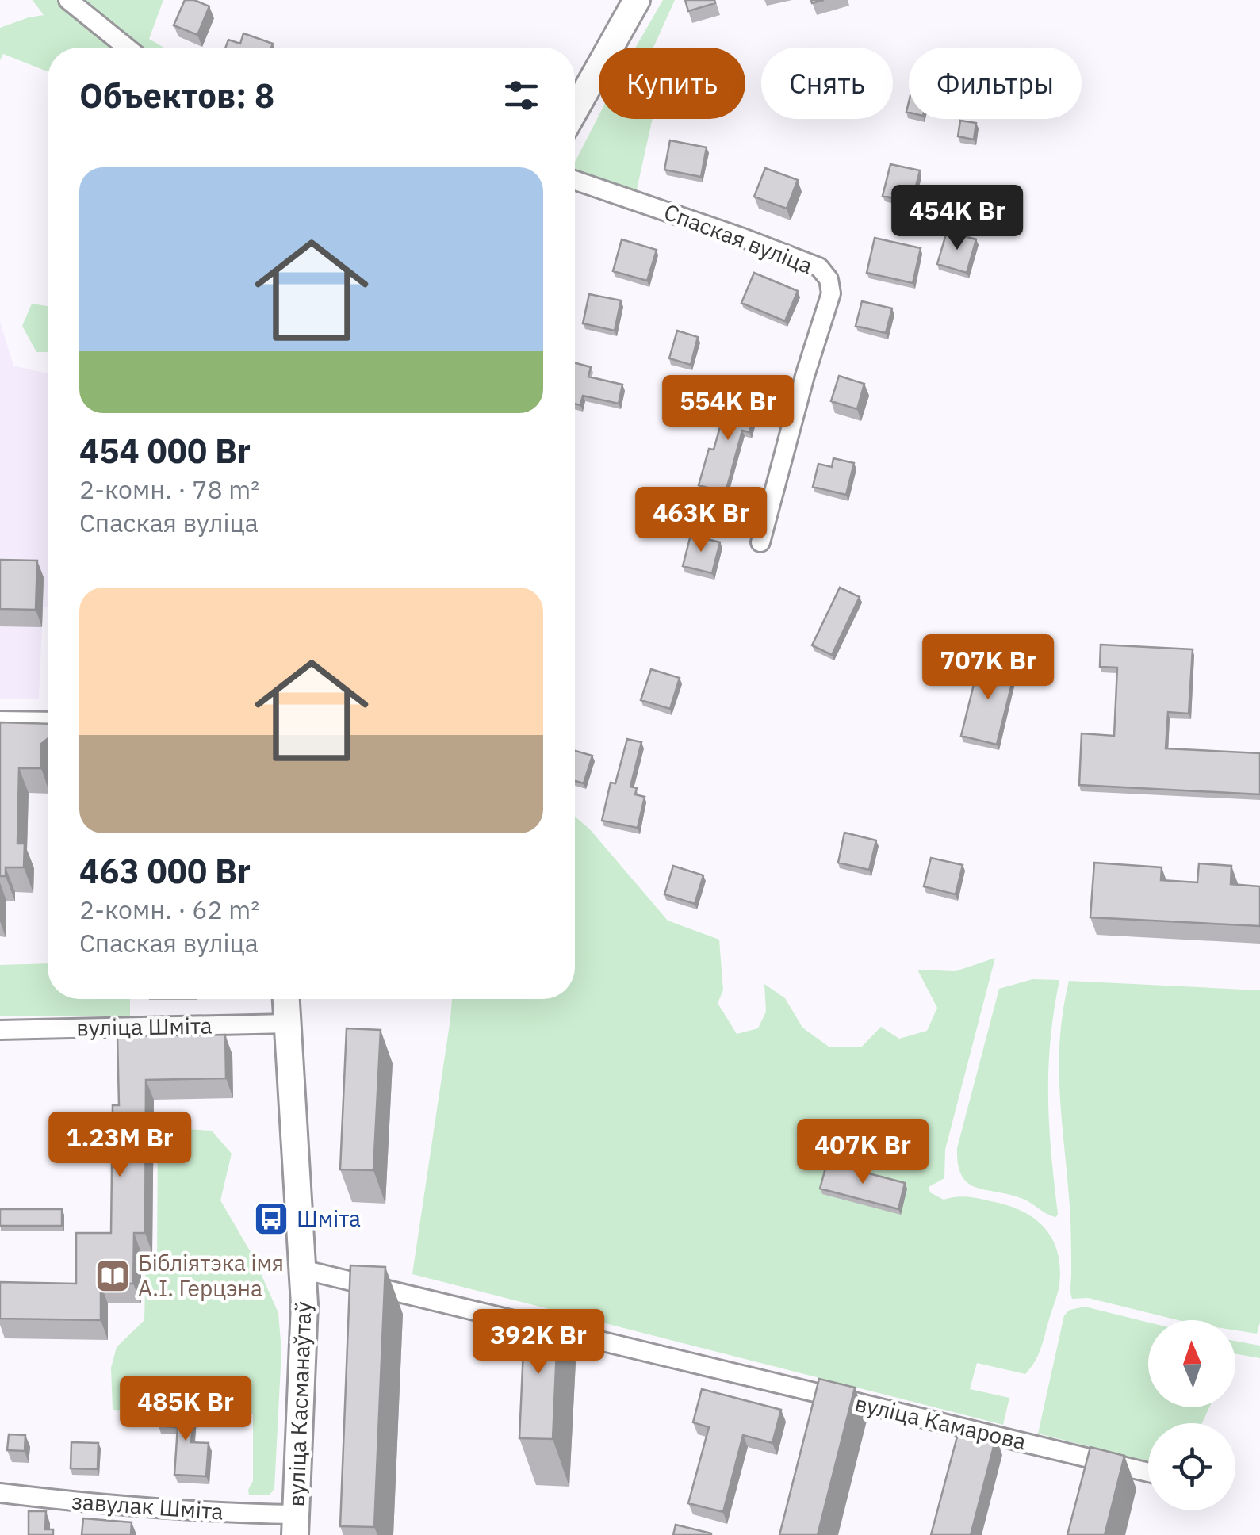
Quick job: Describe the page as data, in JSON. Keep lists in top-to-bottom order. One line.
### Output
{"streets":{"main road":["вуліца Касманаўтаў"],"street":["Спаская вуліца","вуліца Шміта","вуліца Камарова","завулак Шміта"]},"crossings":[["вуліца Шміта","вуліца Касманаўтаў"],["вуліца Касманаўтаў","вуліца Камарова"],["вуліца Касманаўтаў","завулак Шміта"]],"places":{"bus stop":["Шміта"],"library":["Бібліятэка імя А.І. Герцэна"]},"north":"top","page":{"chip":["Купить","Снять","Фильтры"],"heading":"Объектов: 8","list":[{"name":"454 000 Br","note":"2-комн. · 78 m² · Спаская вуліца"},{"name":"463 000 Br","note":"2-комн. · 62 m² · Спаская вуліца"}],"price":["454K Br","554K Br","463K Br","707K Br","1.23M Br","407K Br","392K Br","485K Br"]}}
